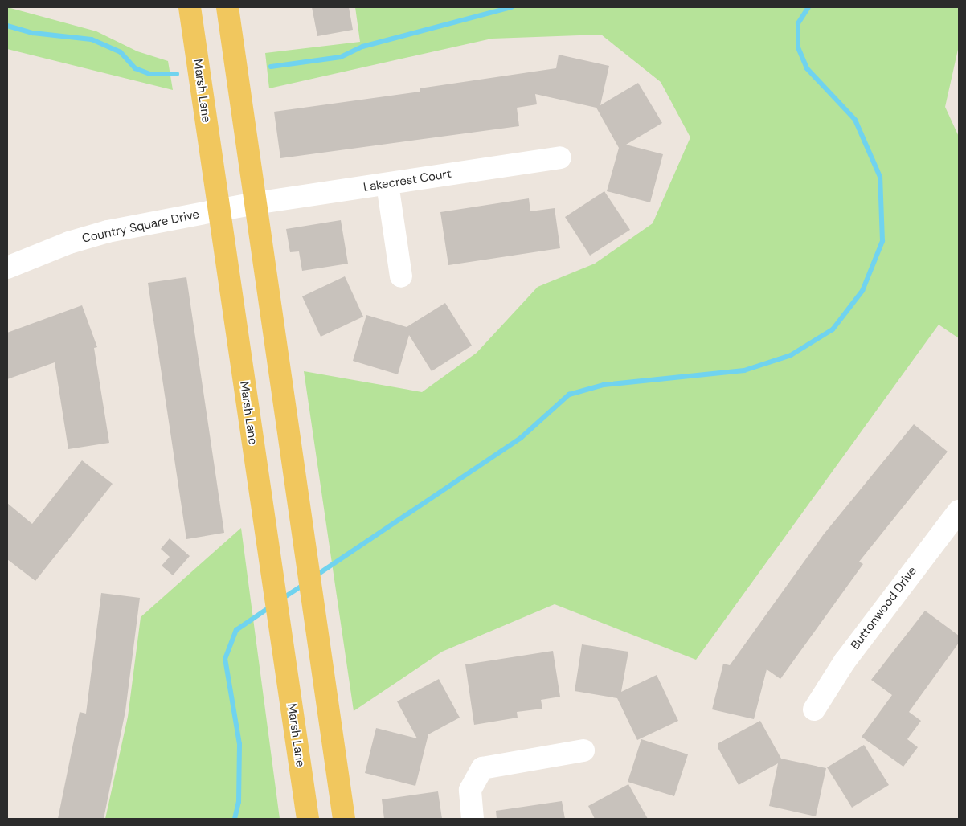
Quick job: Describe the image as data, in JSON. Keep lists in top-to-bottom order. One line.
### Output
{"streets":{"main road":["Marsh Lane"],"street":["Lakecrest Court","Country Square Drive","Buttonwood Drive"]},"crossings":[["Marsh Lane","Country Square Drive"],["Lakecrest Court","Country Square Drive"]]}
